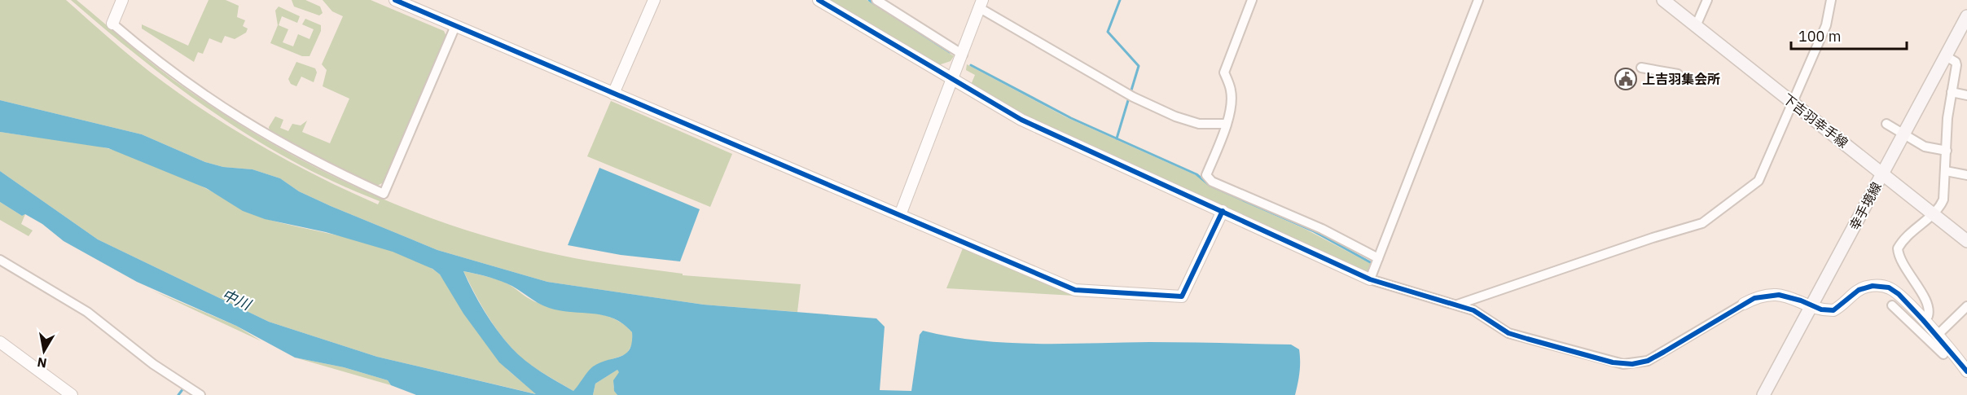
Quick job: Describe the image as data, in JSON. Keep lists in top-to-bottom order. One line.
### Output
{"streets":{"main road":["下吉羽幸手線","幸手境線"]},"crossings":[["下吉羽幸手線","幸手境線"]],"water":["中川"],"places":{"public building":["上吉羽集会所"]},"scale_bar":"100 m","north":"bottom"}
